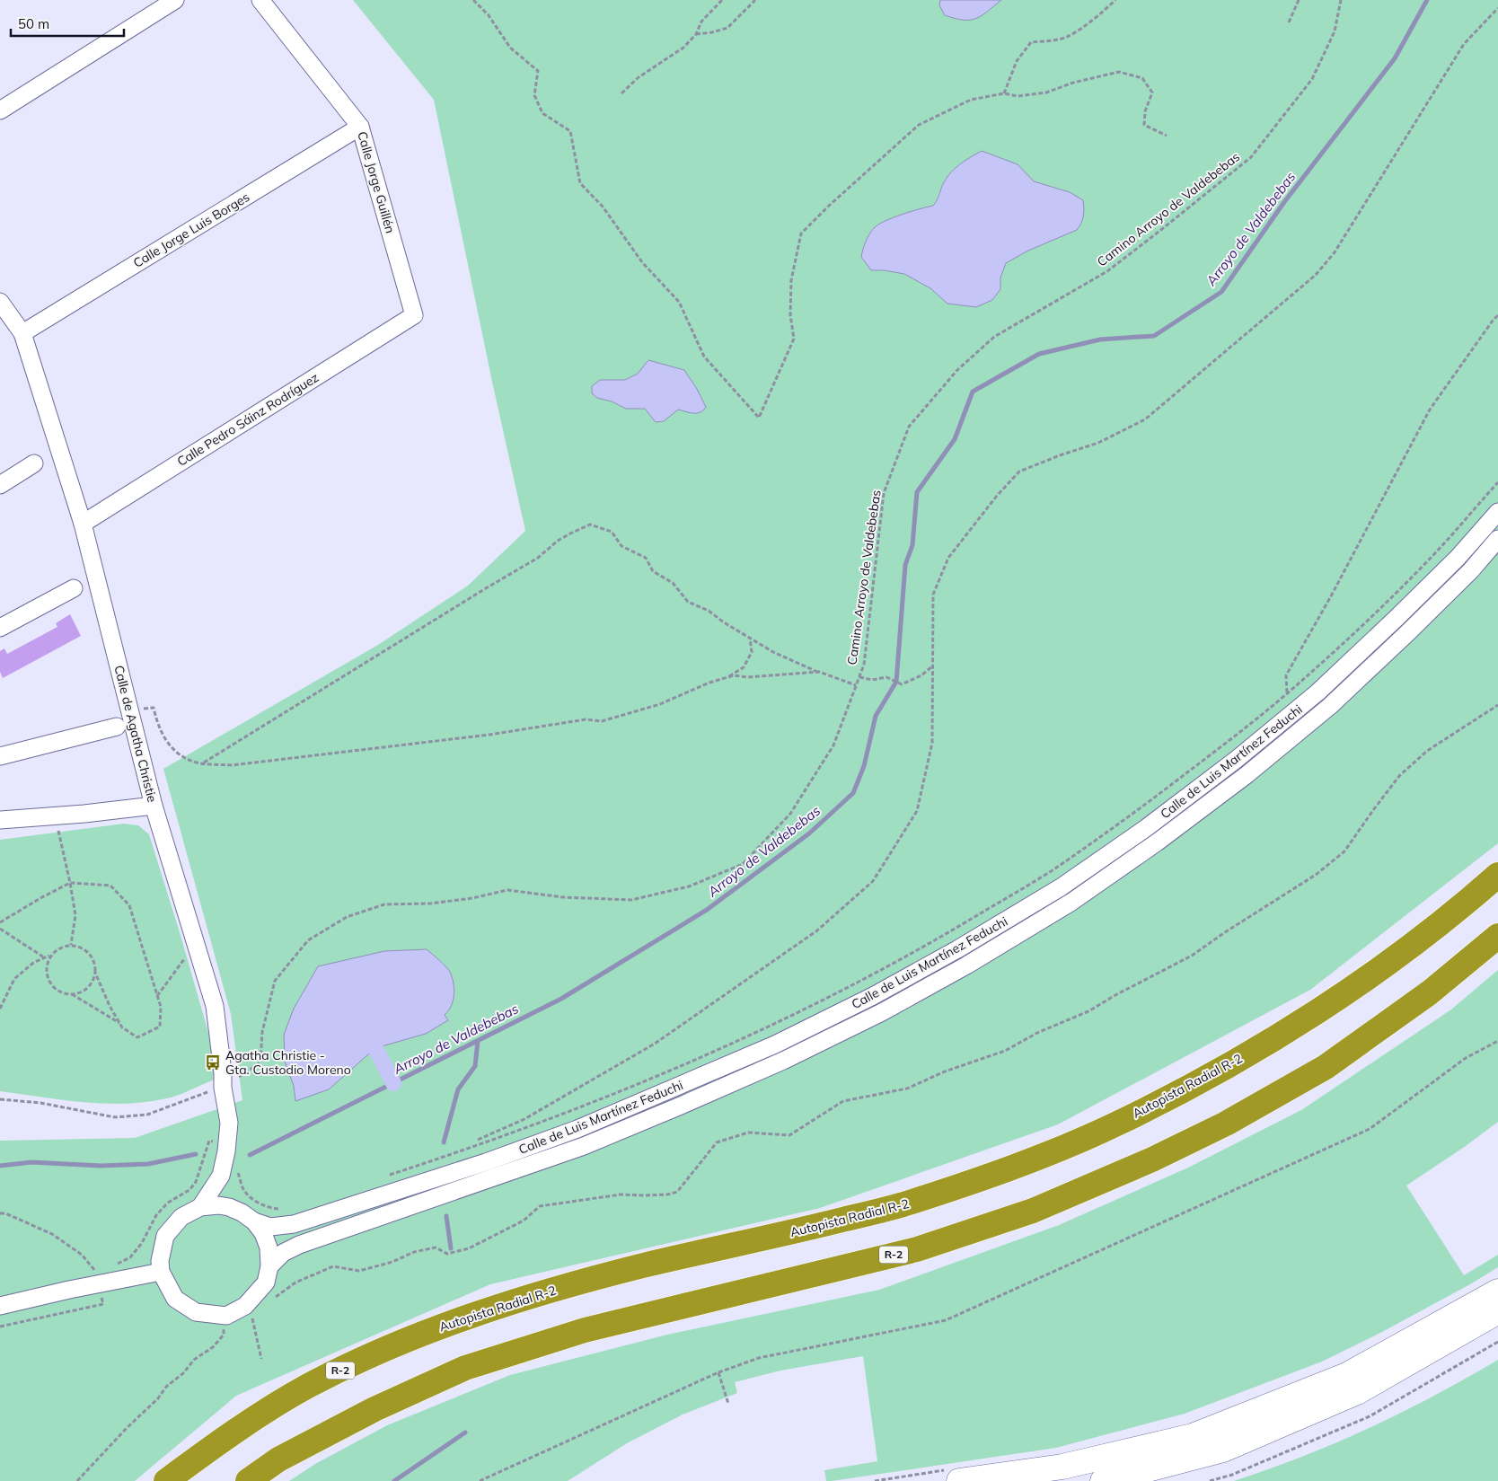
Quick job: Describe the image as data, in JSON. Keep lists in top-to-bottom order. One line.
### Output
{"streets":{"highway":["Autopista Radial R-2","R-2"],"street":["Calle Jorge Guillén","Calle Jorge Luis Borges","Calle Pedro Sáinz Rodríguez","Calle de Agatha Christie","Calle de Luis Martínez Feduchi"],"path":["Camino Arroyo de Valdebebas"]},"crossings":[["Calle Jorge Guillén","Calle Jorge Luis Borges"],["Calle Jorge Guillén","Calle Pedro Sáinz Rodríguez"],["Camino Arroyo de Valdebebas","Calle de Agatha Christie"],["Calle Jorge Luis Borges","Calle de Agatha Christie"],["Calle Pedro Sáinz Rodríguez","Calle de Agatha Christie"],["Calle de Agatha Christie","Calle de Luis Martínez Feduchi"]],"water":["Arroyo de Valdebebas"],"places":{"bus stop":["Agatha Christie - Gta. Custodio Moreno"]},"scale_bar":"50 m"}
